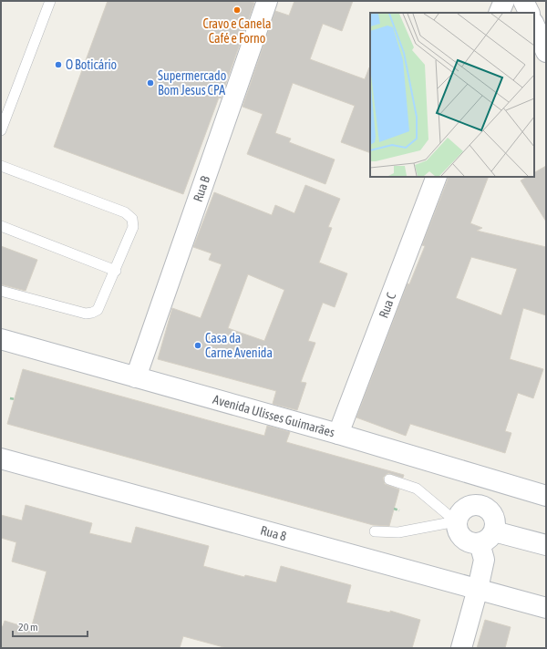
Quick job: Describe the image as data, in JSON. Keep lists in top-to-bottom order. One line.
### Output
{"streets":{"main road":["Rua B","Rua C","Avenida Ulisses Guimarães","Rua 8"]},"crossings":[["Rua B","Avenida Ulisses Guimarães"],["Rua C","Avenida Ulisses Guimarães"]],"places":["Cravo e Canela Café e Forno","O Boticário","Supermercado Bom Jesus CPA","Casa da Carne Avenida"],"scale_bar":"20 m"}
